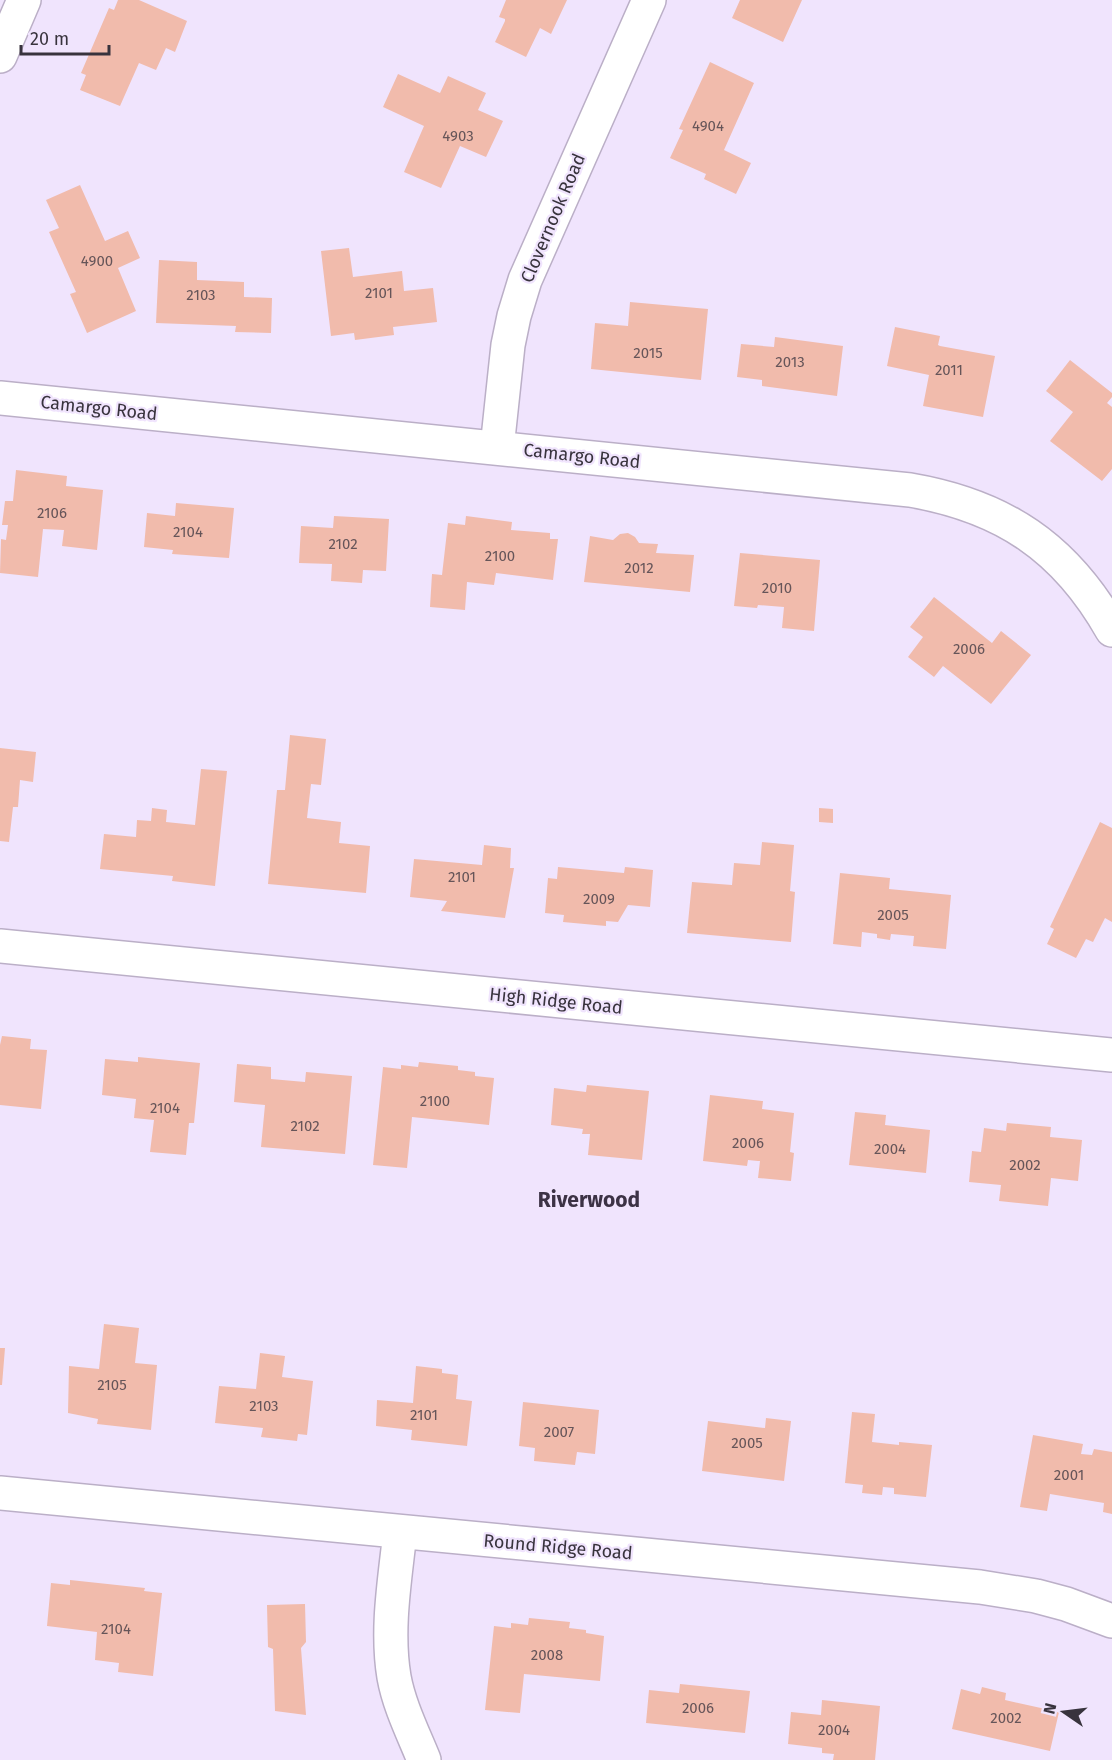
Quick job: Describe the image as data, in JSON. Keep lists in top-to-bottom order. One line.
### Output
{"streets":{"street":["Clovernook Road","Camargo Road","High Ridge Road","Round Ridge Road"]},"crossings":[["Clovernook Road","Camargo Road"]],"districts":["Riverwood"],"house_numbers":["4904","4903","4900","2101","2103","2015","2013","2011","2106","2104","2102","2100","2012","2010","2006","2101","2009","2005","2100","2104","2102","2006","2004","2002","2105","2103","2101","2007","2005","2001","2104","2008","2006","2002","2004"],"scale_bar":"20 m","north":"left"}
